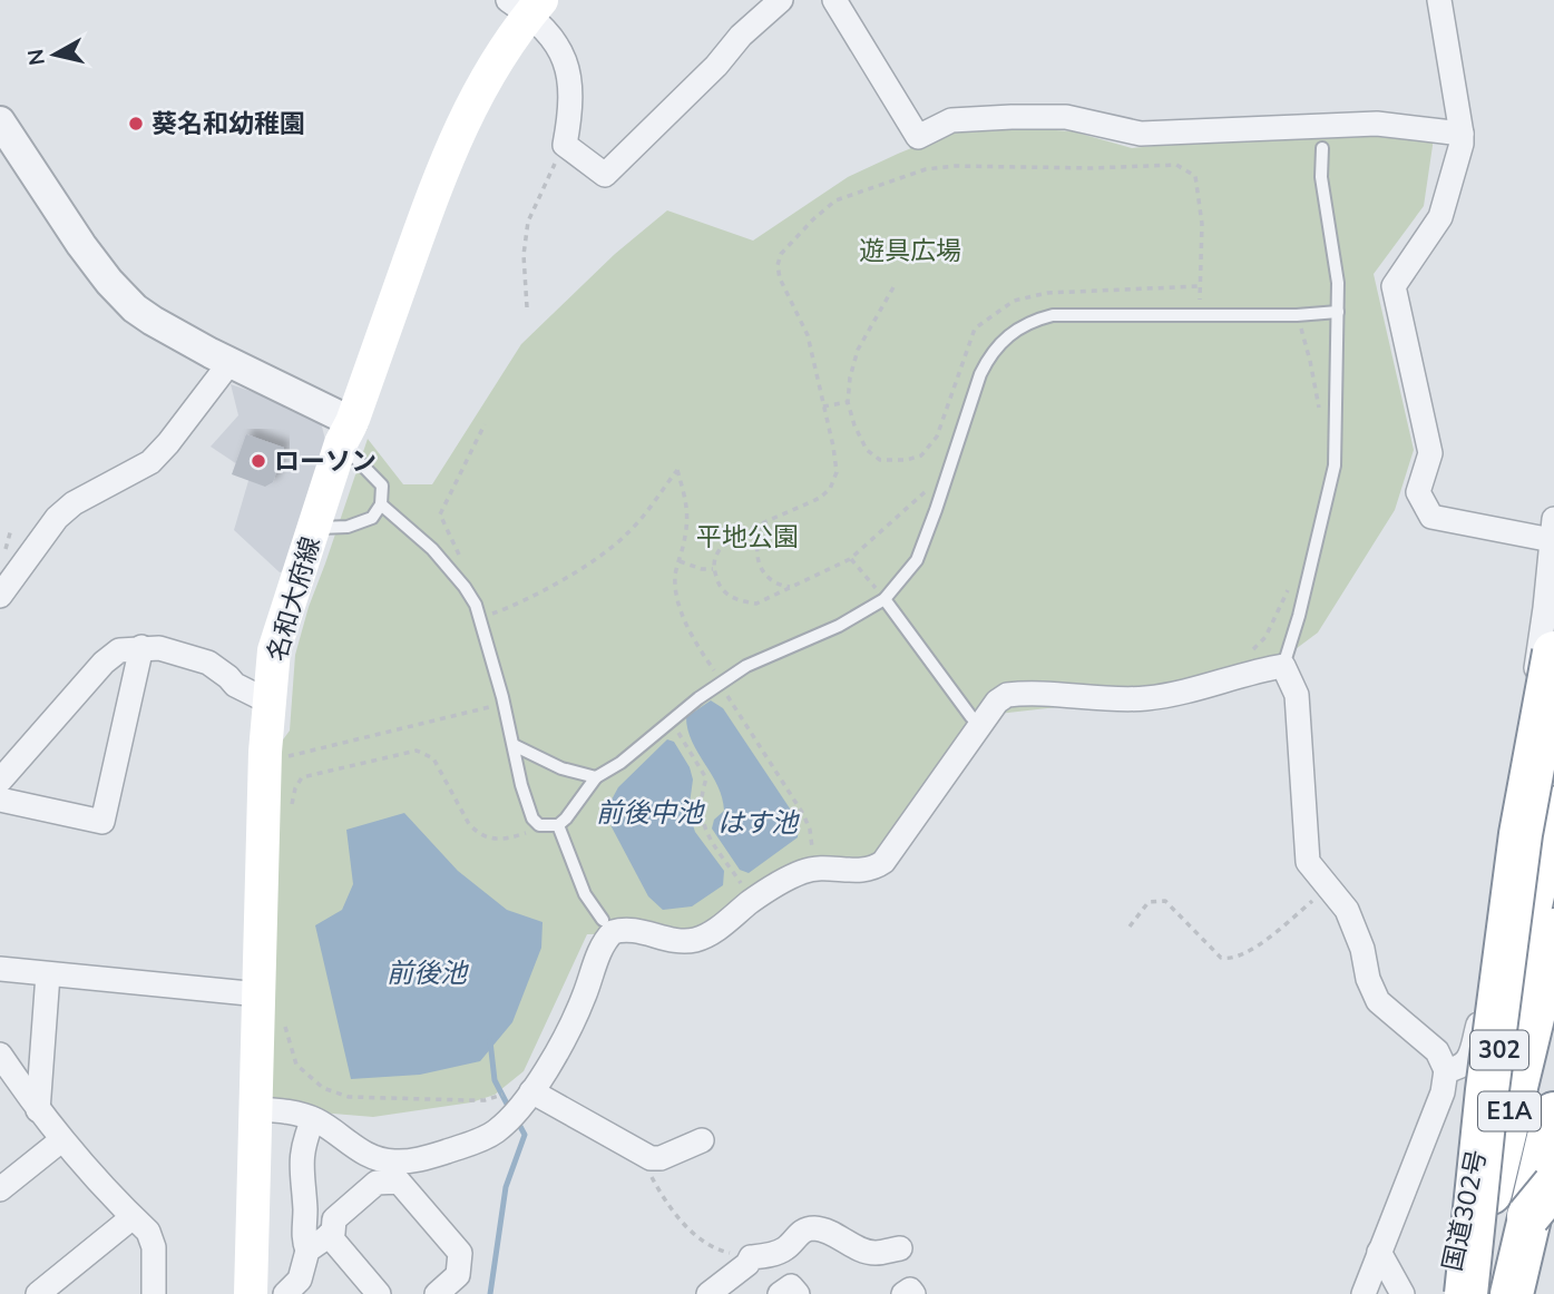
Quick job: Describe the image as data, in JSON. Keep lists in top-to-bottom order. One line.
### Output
{"streets":{"highway":["302","E1A","国道302号"],"main road":["名和大府線"]},"water":["前後中池","はす池","前後池"],"parks":["遊具広場","平地公園"],"places":["葵名和幼稚園","ローソン"],"north":"left"}
